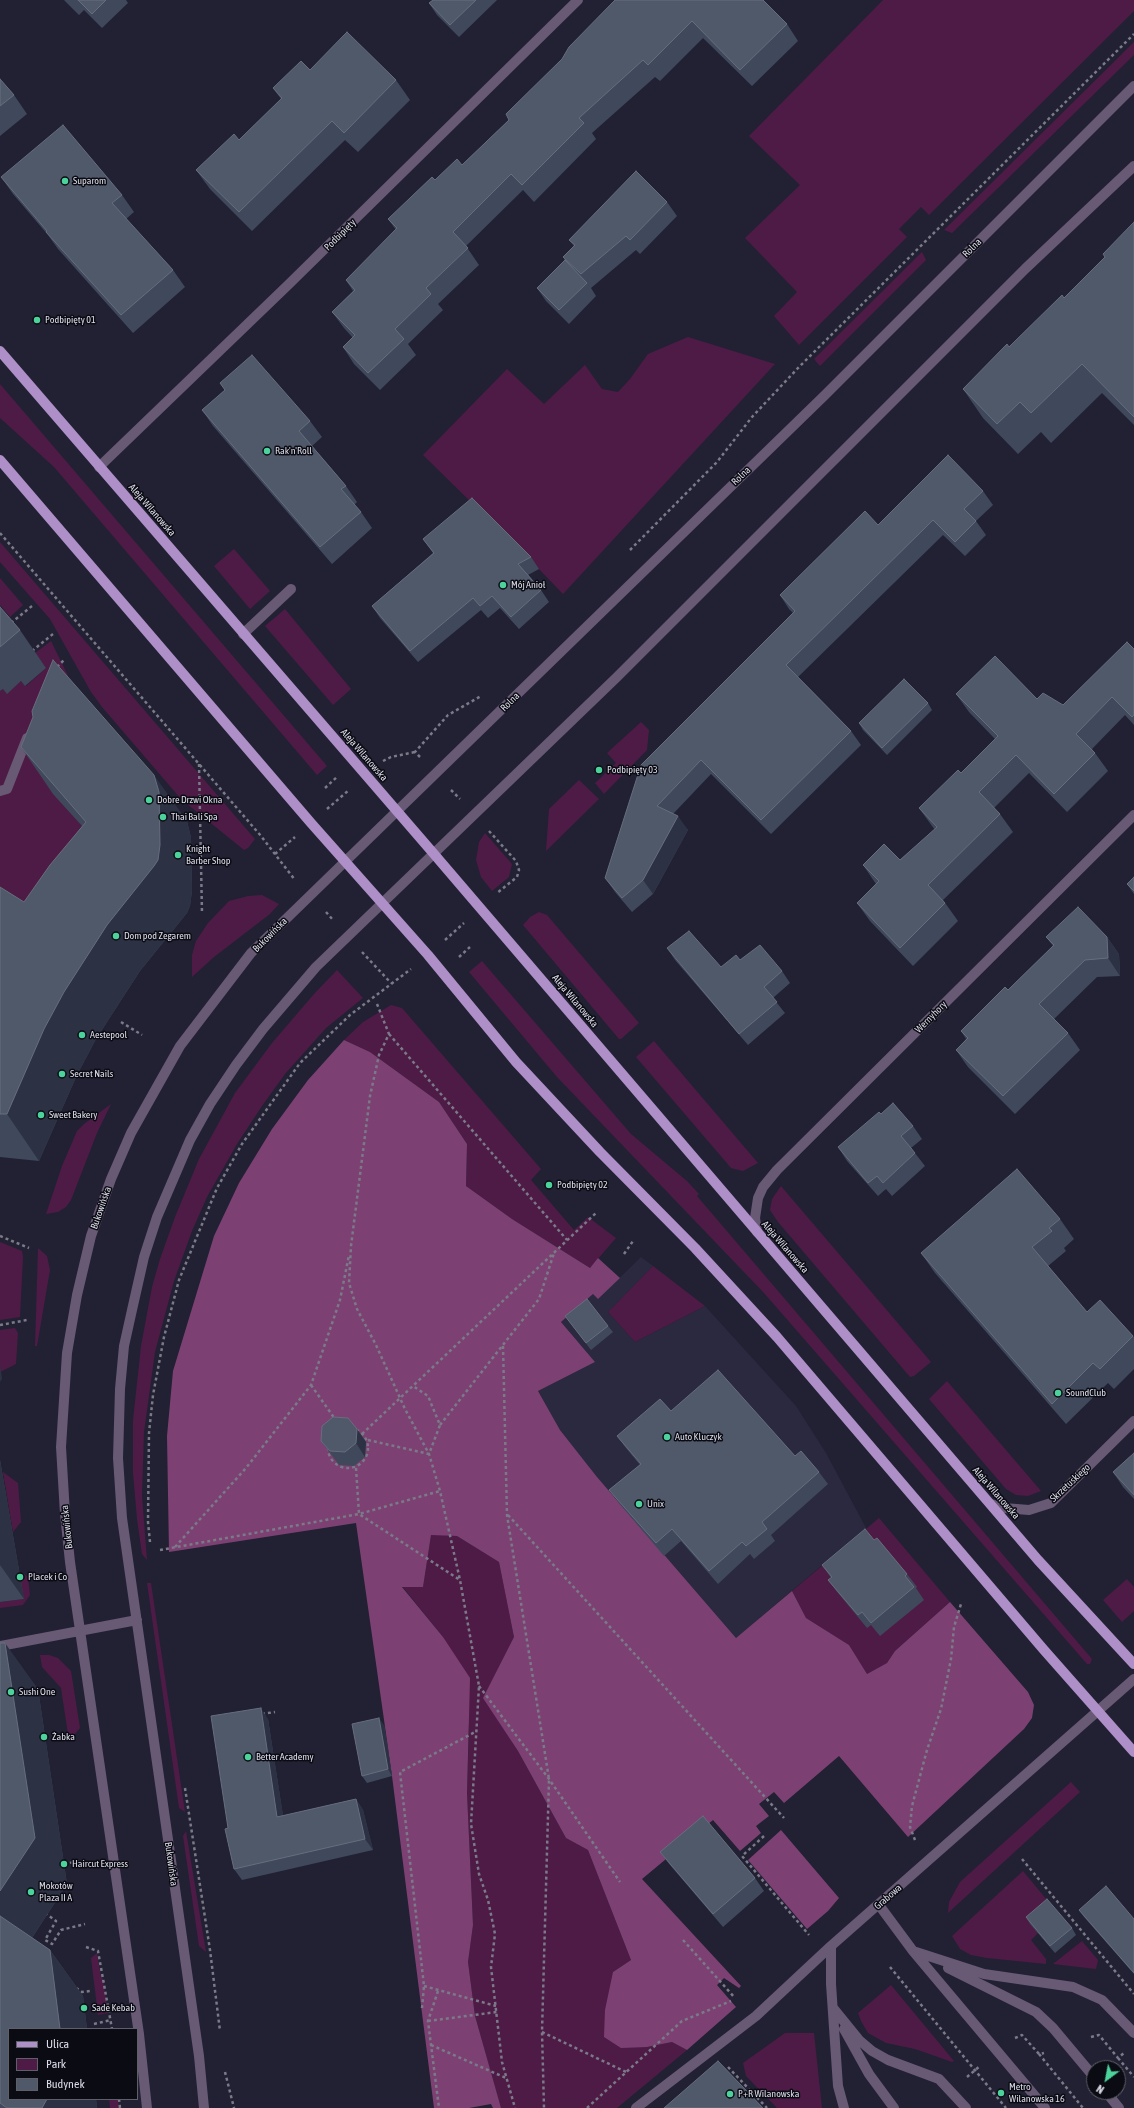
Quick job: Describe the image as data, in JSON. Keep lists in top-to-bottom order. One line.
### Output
{"streets":{"main road":["Aleja Wilanowska"],"street":["Podbipięty","Rolna","Bukowińska","Wernyhory","Skrzetuskiego","Grabowa"]},"crossings":[["Podbipięty","Aleja Wilanowska"],["Rolna","Aleja Wilanowska"],["Rolna","Bukowińska"],["Aleja Wilanowska","Wernyhory"],["Aleja Wilanowska","Skrzetuskiego"]],"places":["Suparom","Podbipięty 01","Rak'n'Roll","Mój Anioł","Podbipięty 03","Dobre Drzwi Okna","Thai Bali Spa","Knight Barber Shop","Dom pod Zegarem","Aestepool","Secret Nails","Sweet Bakery","Podbipięty 02","SoundClub","Auto Kluczyk","Unix","Placek i Co","Sushi One","Żabka","Better Academy","Haircut Express","Mokotów Plaza II A","Sade Kebab","Metro Wilanowska 16","P+R Wilanowska"],"legend":["Ulica","Park","Budynek"],"north":"bottom left"}
